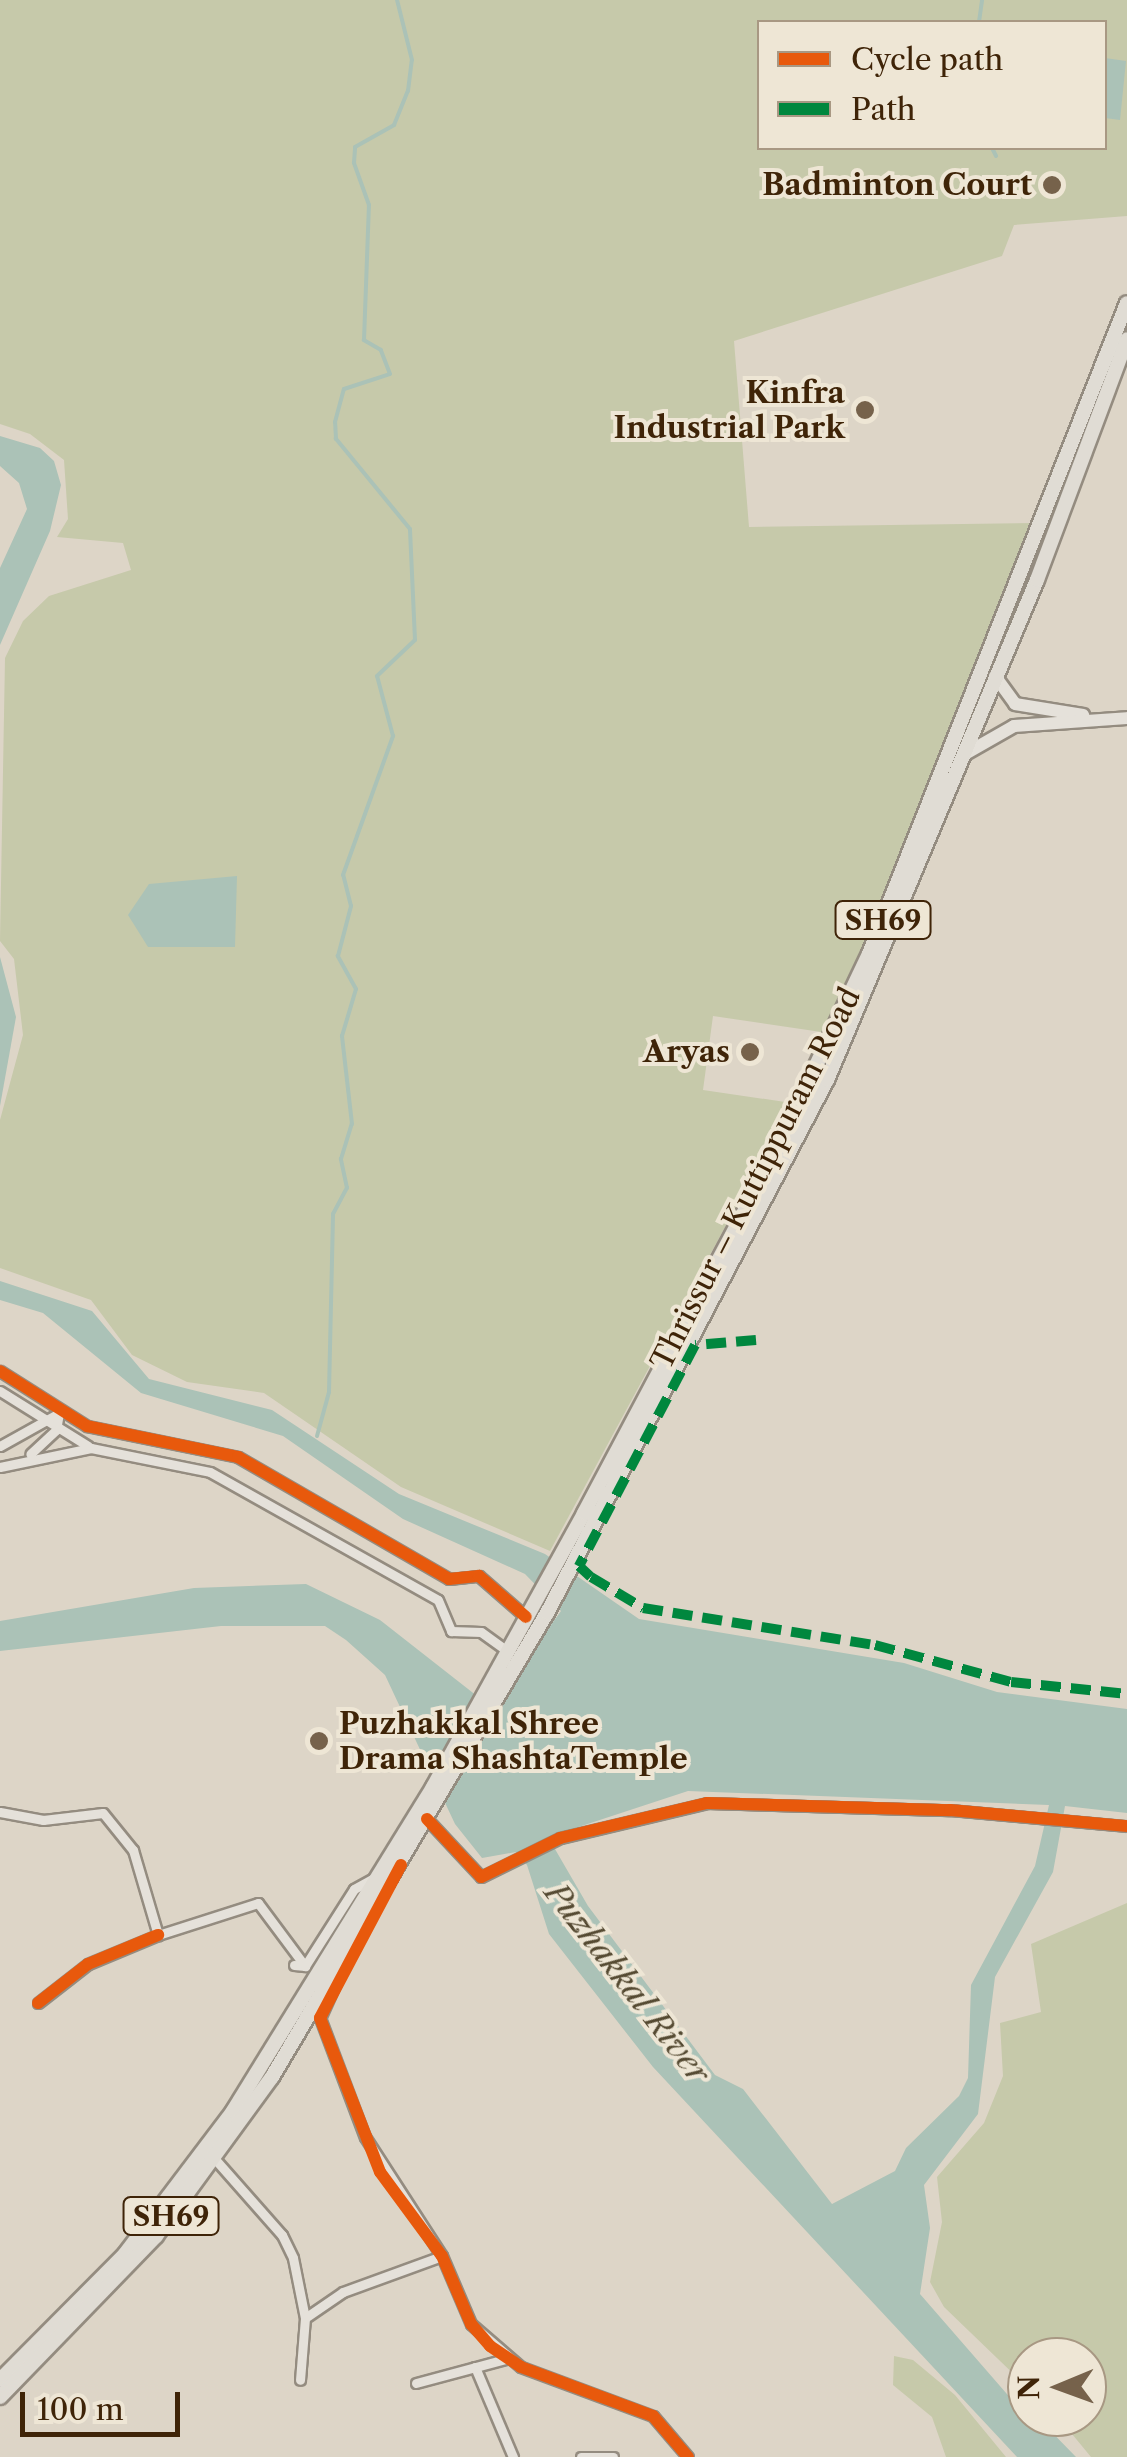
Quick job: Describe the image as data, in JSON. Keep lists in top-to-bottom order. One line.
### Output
{"streets":{"main road":["SH69","Thrissur – Kuttippuram Road"]},"water":["Puzhakkal River"],"places":["Badminton Court","Kinfra Industrial Park","Aryas","Puzhakkal Shree Drama ShashtaTemple"],"legend":["Cycle path","Path"],"scale_bar":"100 m","north":"left"}
